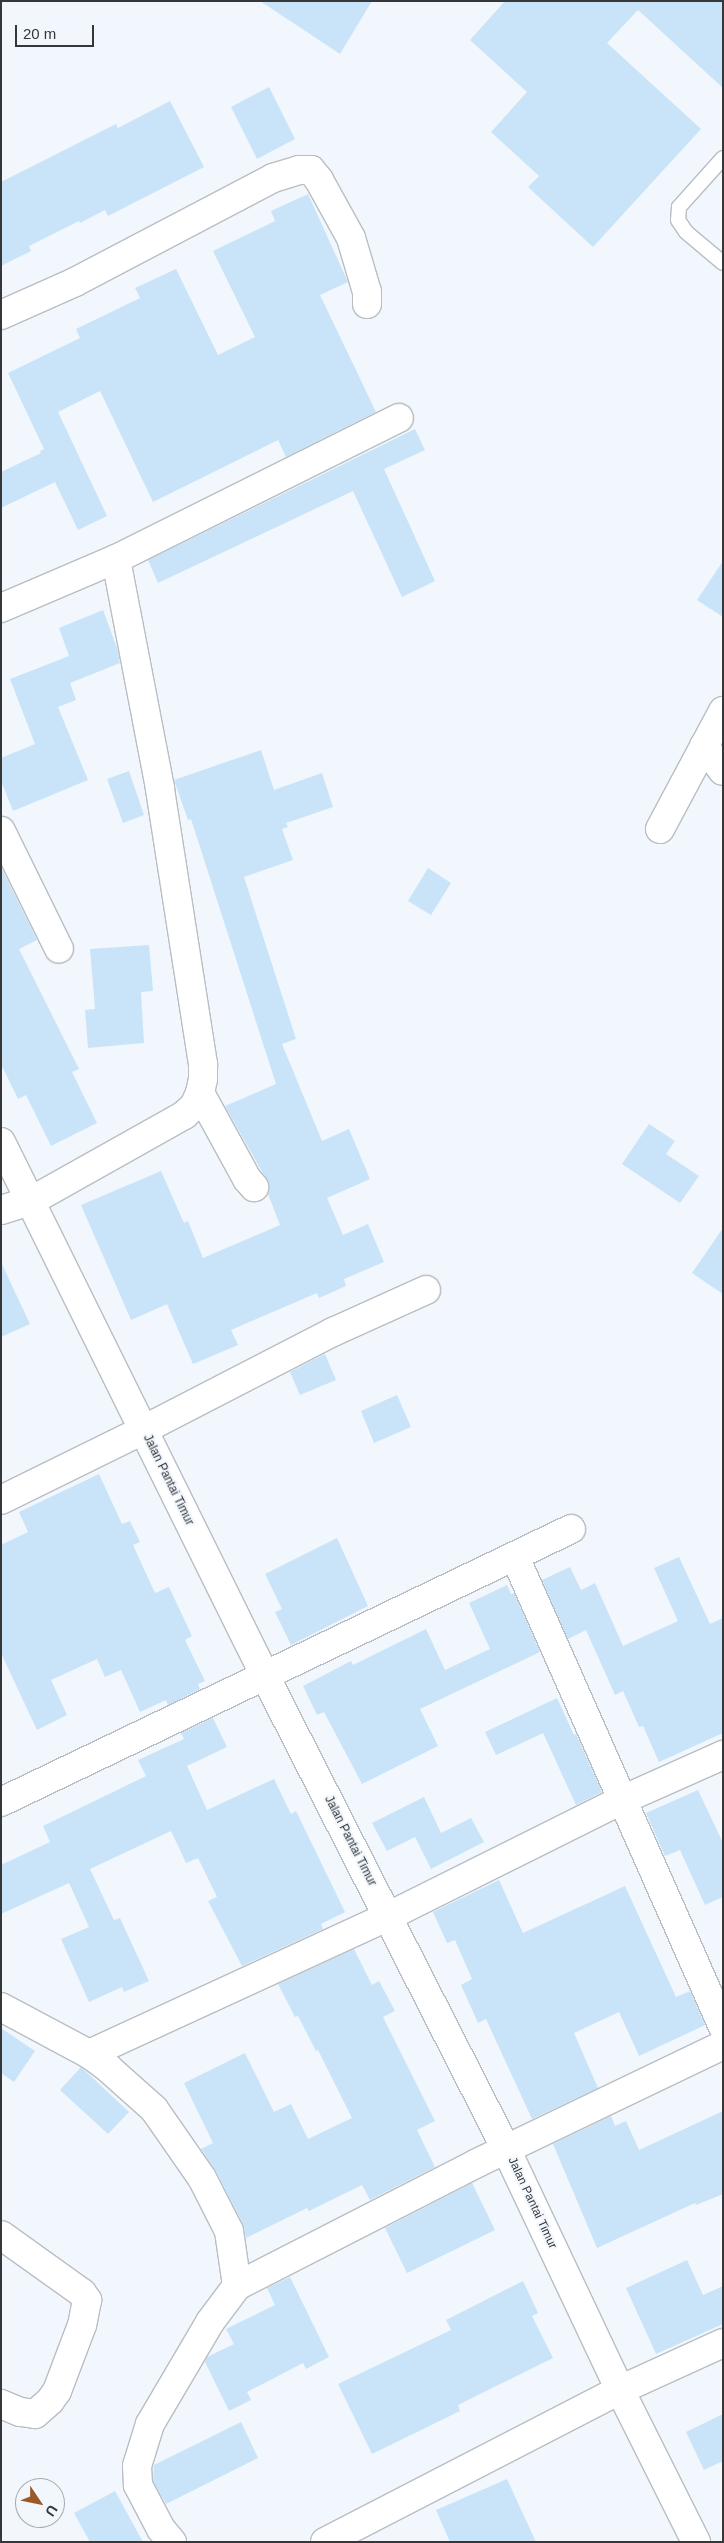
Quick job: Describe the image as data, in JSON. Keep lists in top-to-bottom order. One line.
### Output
{"streets":{"street":["Jalan Pantai Timur"]},"scale_bar":"20 m","north":"bottom right"}
